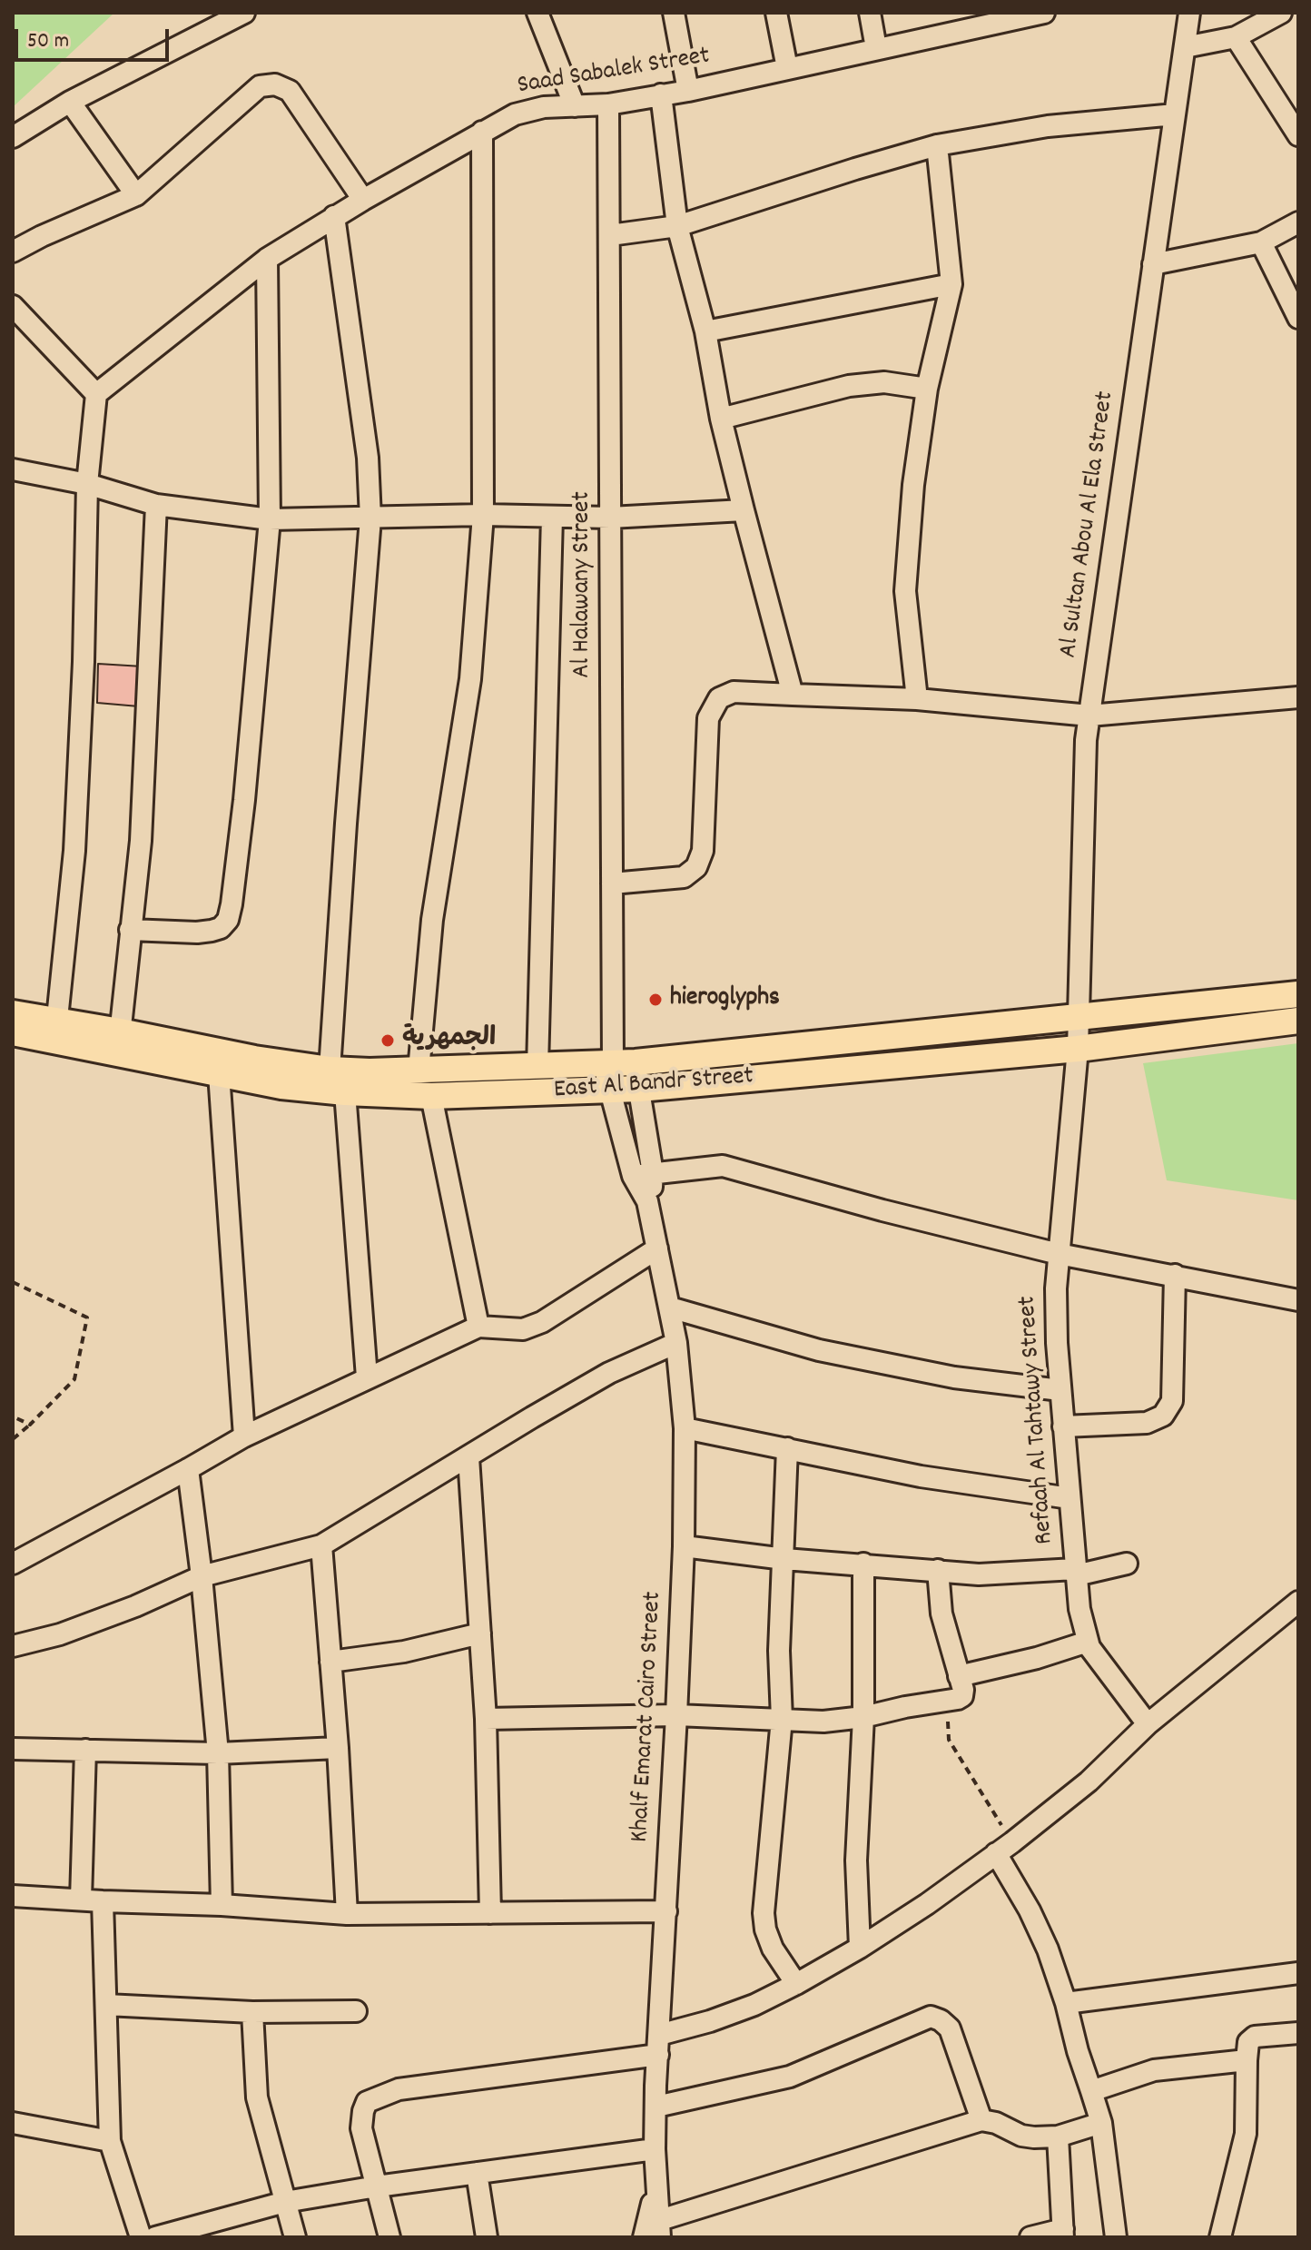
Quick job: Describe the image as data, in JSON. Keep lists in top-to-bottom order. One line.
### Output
{"streets":{"main road":["East Al Bandr Street"],"street":["Saad Sabalek Street","Al Sultan Abou Al Ela Street","Al Halawany Street","Refaah Al Tahtawy Street","Khalf Emarat Cairo Street"]},"crossings":[["Saad Sabalek Street","Al Halawany Street"],["Al Sultan Abou Al Ela Street","East Al Bandr Street"],["Al Sultan Abou Al Ela Street","Refaah Al Tahtawy Street"],["Al Halawany Street","East Al Bandr Street"],["Al Halawany Street","Khalf Emarat Cairo Street"],["East Al Bandr Street","Refaah Al Tahtawy Street"],["East Al Bandr Street","Khalf Emarat Cairo Street"]],"places":["hieroglyphs","الجمهرية"],"scale_bar":"50 m"}
